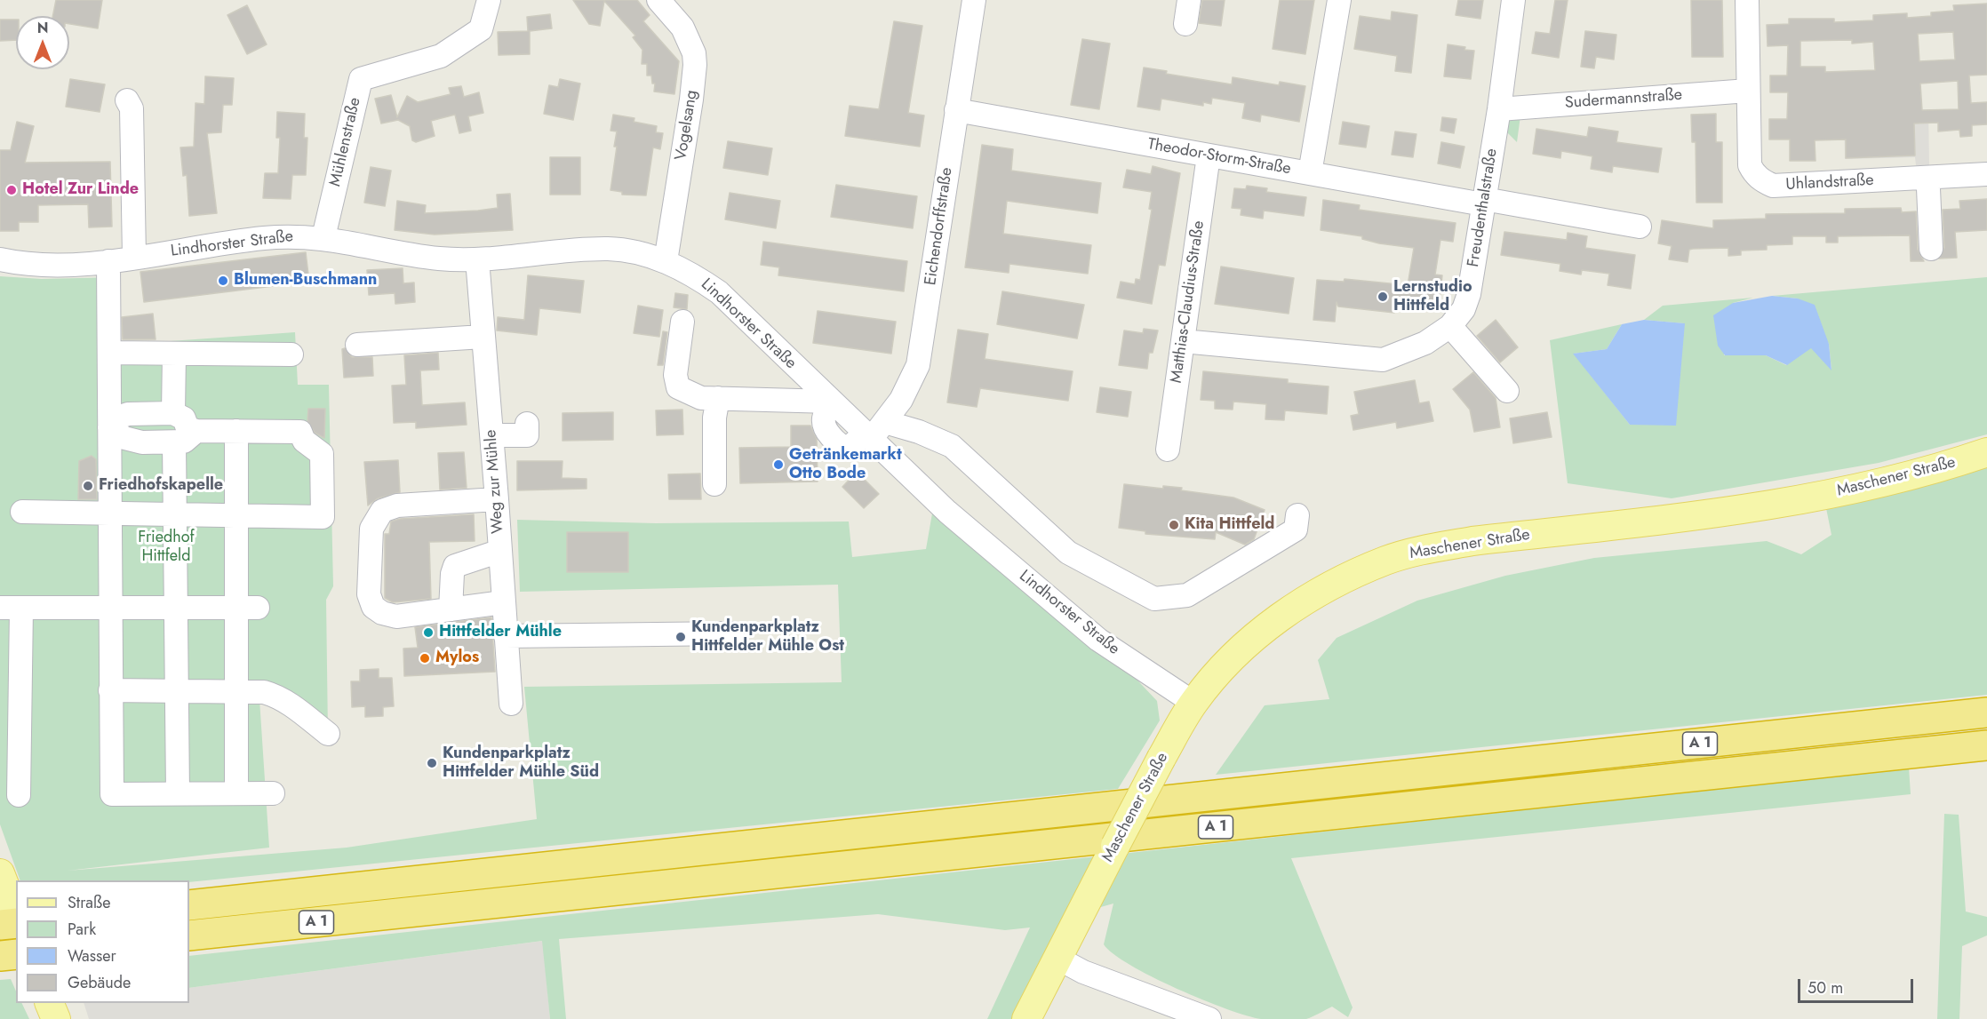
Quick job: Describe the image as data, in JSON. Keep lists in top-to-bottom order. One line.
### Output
{"streets":{"highway":["A 1"],"main road":["Maschener Straße"],"street":["Sudermannstraße","Vogelsang","Mühlenstraße","Theodor-Storm-Straße","Uhlandstraße","Freudenthalstraße","Eichendorffstraße","Lindhorster Straße","Matthias-Claudius-Straße","Weg zur Mühle"]},"crossings":[["Sudermannstraße","Uhlandstraße"],["Sudermannstraße","Freudenthalstraße"],["Vogelsang","Lindhorster Straße"],["Mühlenstraße","Lindhorster Straße"],["Theodor-Storm-Straße","Freudenthalstraße"],["Theodor-Storm-Straße","Eichendorffstraße"],["Theodor-Storm-Straße","Matthias-Claudius-Straße"],["Freudenthalstraße","Matthias-Claudius-Straße"],["Eichendorffstraße","Lindhorster Straße"],["Lindhorster Straße","Maschener Straße"],["Lindhorster Straße","Weg zur Mühle"]],"parks":["Friedhof Hittfeld"],"places":["Hotel Zur Linde","Blumen-Buschmann","Lernstudio Hittfeld","Getränkemarkt Otto Bode","Friedhofskapelle","Kita Hittfeld","Hittfelder Mühle","Kundenparkplatz Hittfelder Mühle Ost","Mylos","Kundenparkplatz Hittfelder Mühle Süd"],"legend":["Straße","Park","Wasser","Gebäude"],"scale_bar":"50 m","north":"top"}
